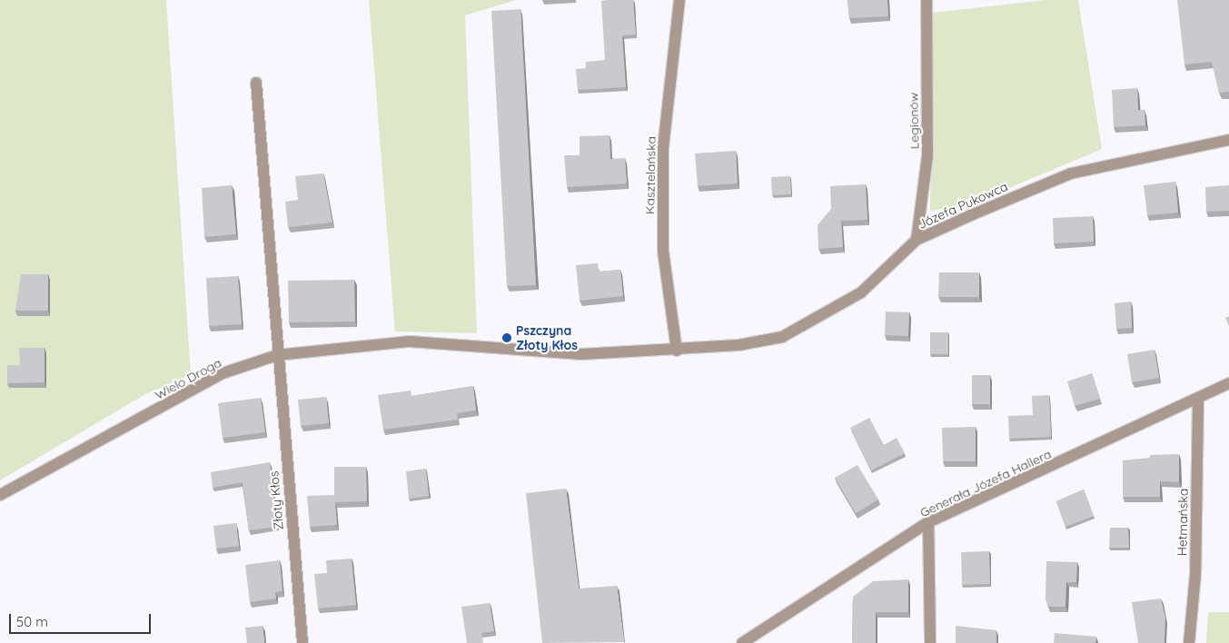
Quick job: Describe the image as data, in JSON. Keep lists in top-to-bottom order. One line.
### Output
{"streets":{"street":["Legionów","Kasztelańska","Józefa Pukowca","Wielo Droga","Generała Józefa Hallera","Złoty Kłos","Hetmańska"]},"crossings":[["Legionów","Józefa Pukowca"],["Kasztelańska","Józefa Pukowca"],["Józefa Pukowca","Wielo Droga"],["Wielo Droga","Złoty Kłos"],["Generała Józefa Hallera","Hetmańska"]],"places":["Pszczyna Złoty Kłos"],"scale_bar":"50 m"}
